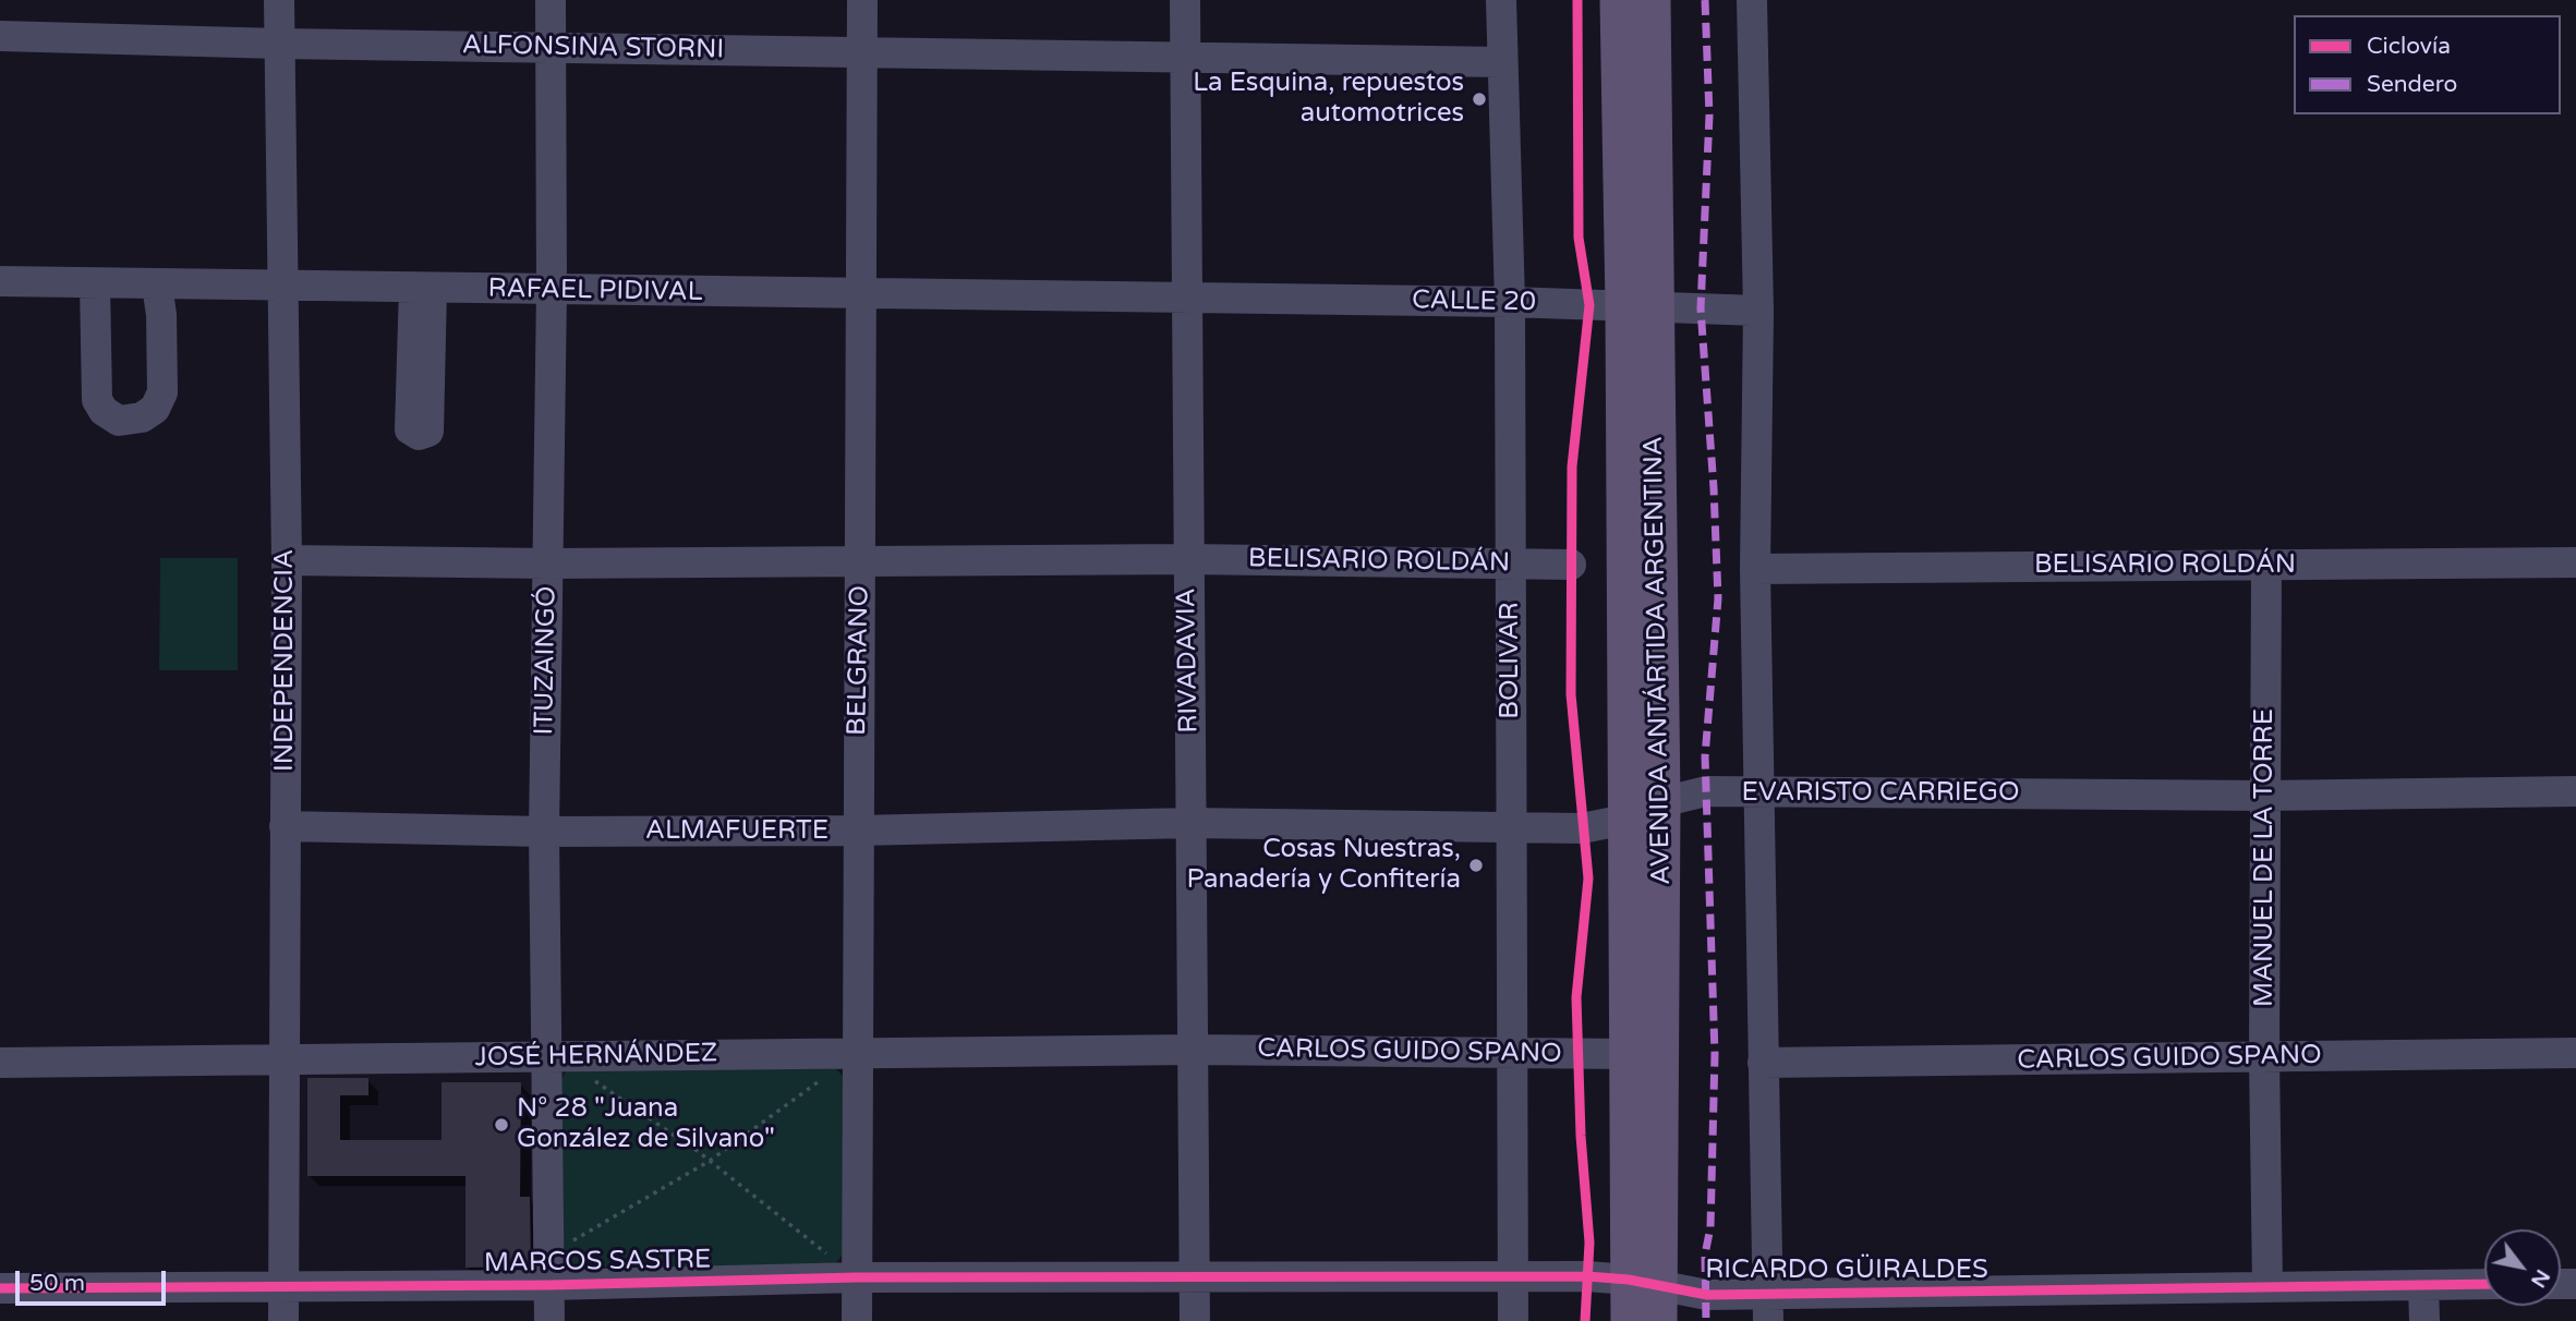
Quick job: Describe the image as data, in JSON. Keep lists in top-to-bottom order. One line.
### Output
{"streets":{"main road":["AVENIDA ANTÁRTIDA ARGENTINA"],"street":["ALFONSINA STORNI","RAFAEL PIDIVAL","CALLE 20","BELISARIO ROLDÁN","INDEPENDENCIA","ITUZAINGÓ","BELGRANO","RIVADAVIA","BOLIVAR","EVARISTO CARRIEGO","ALMAFUERTE","MANUEL DE LA TORRE","CARLOS GUIDO SPANO","JOSÉ HERNÁNDEZ","MARCOS SASTRE","RICARDO GÜIRALDES"]},"crossings":[["ALFONSINA STORNI","INDEPENDENCIA"],["ALFONSINA STORNI","ITUZAINGÓ"],["ALFONSINA STORNI","BELGRANO"],["ALFONSINA STORNI","RIVADAVIA"],["ALFONSINA STORNI","BOLIVAR"],["RAFAEL PIDIVAL","CALLE 20"],["RAFAEL PIDIVAL","INDEPENDENCIA"],["RAFAEL PIDIVAL","ITUZAINGÓ"],["RAFAEL PIDIVAL","BELGRANO"],["RAFAEL PIDIVAL","RIVADAVIA"],["CALLE 20","RIVADAVIA"],["CALLE 20","BOLIVAR"],["CALLE 20","AVENIDA ANTÁRTIDA ARGENTINA"],["BELISARIO ROLDÁN","INDEPENDENCIA"],["BELISARIO ROLDÁN","ITUZAINGÓ"],["BELISARIO ROLDÁN","BELGRANO"],["BELISARIO ROLDÁN","RIVADAVIA"],["BELISARIO ROLDÁN","BOLIVAR"],["BELISARIO ROLDÁN","MANUEL DE LA TORRE"],["INDEPENDENCIA","ALMAFUERTE"],["INDEPENDENCIA","JOSÉ HERNÁNDEZ"],["INDEPENDENCIA","MARCOS SASTRE"],["ITUZAINGÓ","ALMAFUERTE"],["ITUZAINGÓ","JOSÉ HERNÁNDEZ"],["ITUZAINGÓ","MARCOS SASTRE"],["BELGRANO","ALMAFUERTE"],["BELGRANO","JOSÉ HERNÁNDEZ"],["BELGRANO","MARCOS SASTRE"],["RIVADAVIA","EVARISTO CARRIEGO"],["RIVADAVIA","ALMAFUERTE"],["RIVADAVIA","CARLOS GUIDO SPANO"],["RIVADAVIA","JOSÉ HERNÁNDEZ"],["RIVADAVIA","MARCOS SASTRE"],["RIVADAVIA","RICARDO GÜIRALDES"],["BOLIVAR","EVARISTO CARRIEGO"],["BOLIVAR","CARLOS GUIDO SPANO"],["BOLIVAR","RICARDO GÜIRALDES"],["AVENIDA ANTÁRTIDA ARGENTINA","EVARISTO CARRIEGO"],["AVENIDA ANTÁRTIDA ARGENTINA","CARLOS GUIDO SPANO"],["AVENIDA ANTÁRTIDA ARGENTINA","RICARDO GÜIRALDES"],["EVARISTO CARRIEGO","ALMAFUERTE"],["EVARISTO CARRIEGO","MANUEL DE LA TORRE"],["MANUEL DE LA TORRE","CARLOS GUIDO SPANO"],["MANUEL DE LA TORRE","RICARDO GÜIRALDES"],["CARLOS GUIDO SPANO","JOSÉ HERNÁNDEZ"],["MARCOS SASTRE","RICARDO GÜIRALDES"]],"places":["La Esquina, repuestos automotrices","Cosas Nuestras, Panadería y Confitería","N° 28 \"Juana González de Silvano\""],"legend":["Ciclovía","Sendero"],"scale_bar":"50 m","north":"bottom right"}
